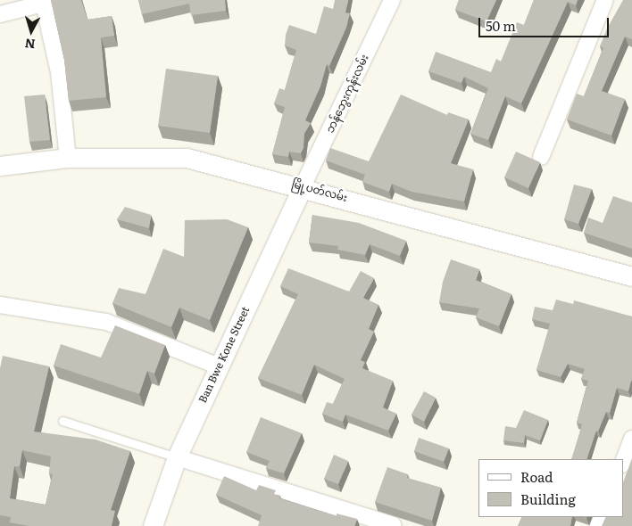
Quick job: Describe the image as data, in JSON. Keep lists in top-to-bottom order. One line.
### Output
{"streets":{"street":["ဘန်ဘွေးကုန်းလမ်း","မြို့ပတ်လမ်း","Ban Bwe Kone Street"]},"crossings":[["ဘန်ဘွေးကုန်းလမ်း","မြို့ပတ်လမ်း"],["ဘန်ဘွေးကုန်းလမ်း","Ban Bwe Kone Street"],["မြို့ပတ်လမ်း","Ban Bwe Kone Street"]],"legend":["Road","Building"],"scale_bar":"50 m","north":"bottom"}
